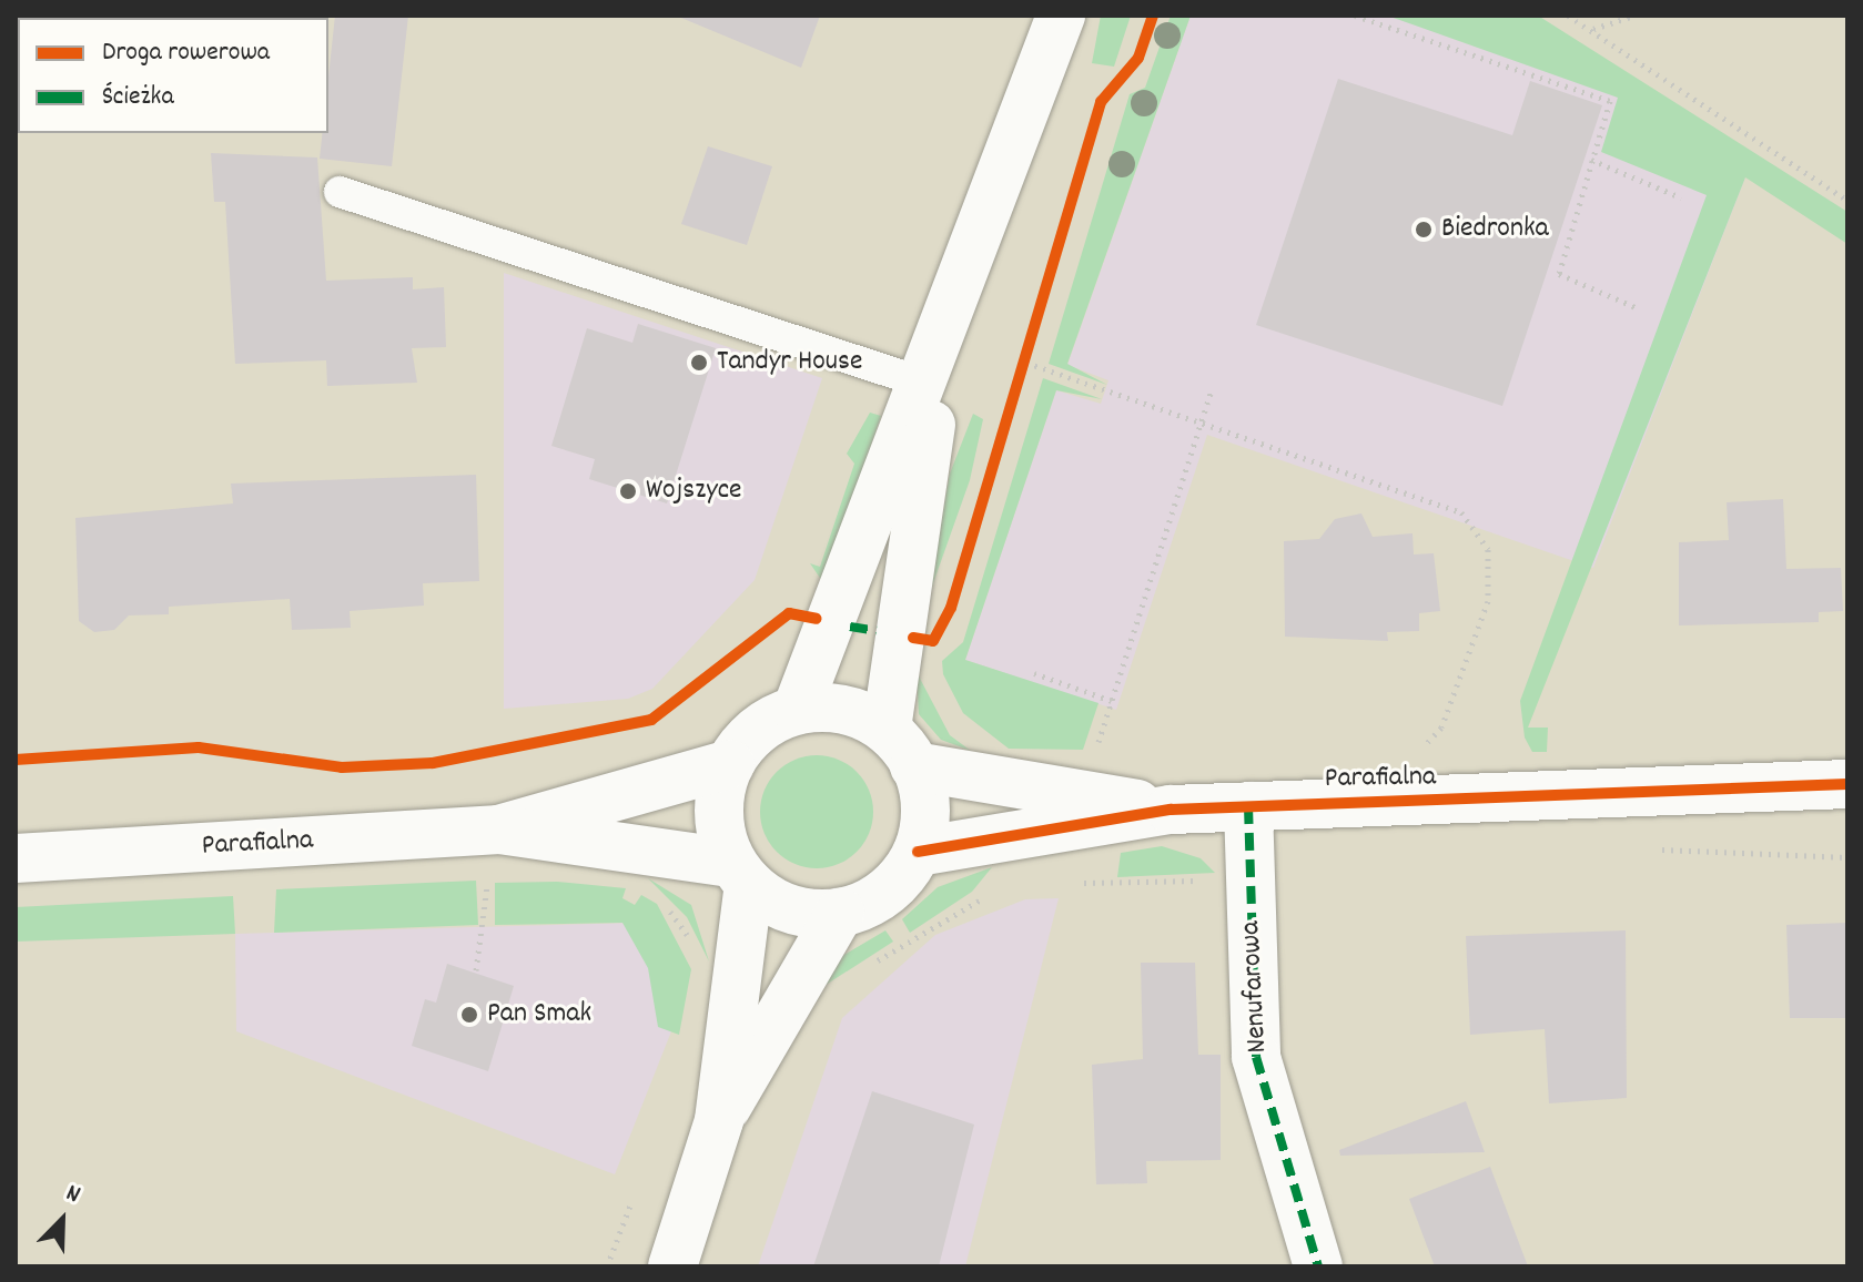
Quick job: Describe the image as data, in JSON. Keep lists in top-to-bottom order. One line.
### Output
{"streets":{"street":["Parafialna","Nenufarowa"]},"crossings":[["Parafialna","Nenufarowa"]],"places":["Biedronka","Tandyr House","Wojszyce","Pan Smak"],"legend":["Droga rowerowa","Ścieżka"],"north":"top right"}
